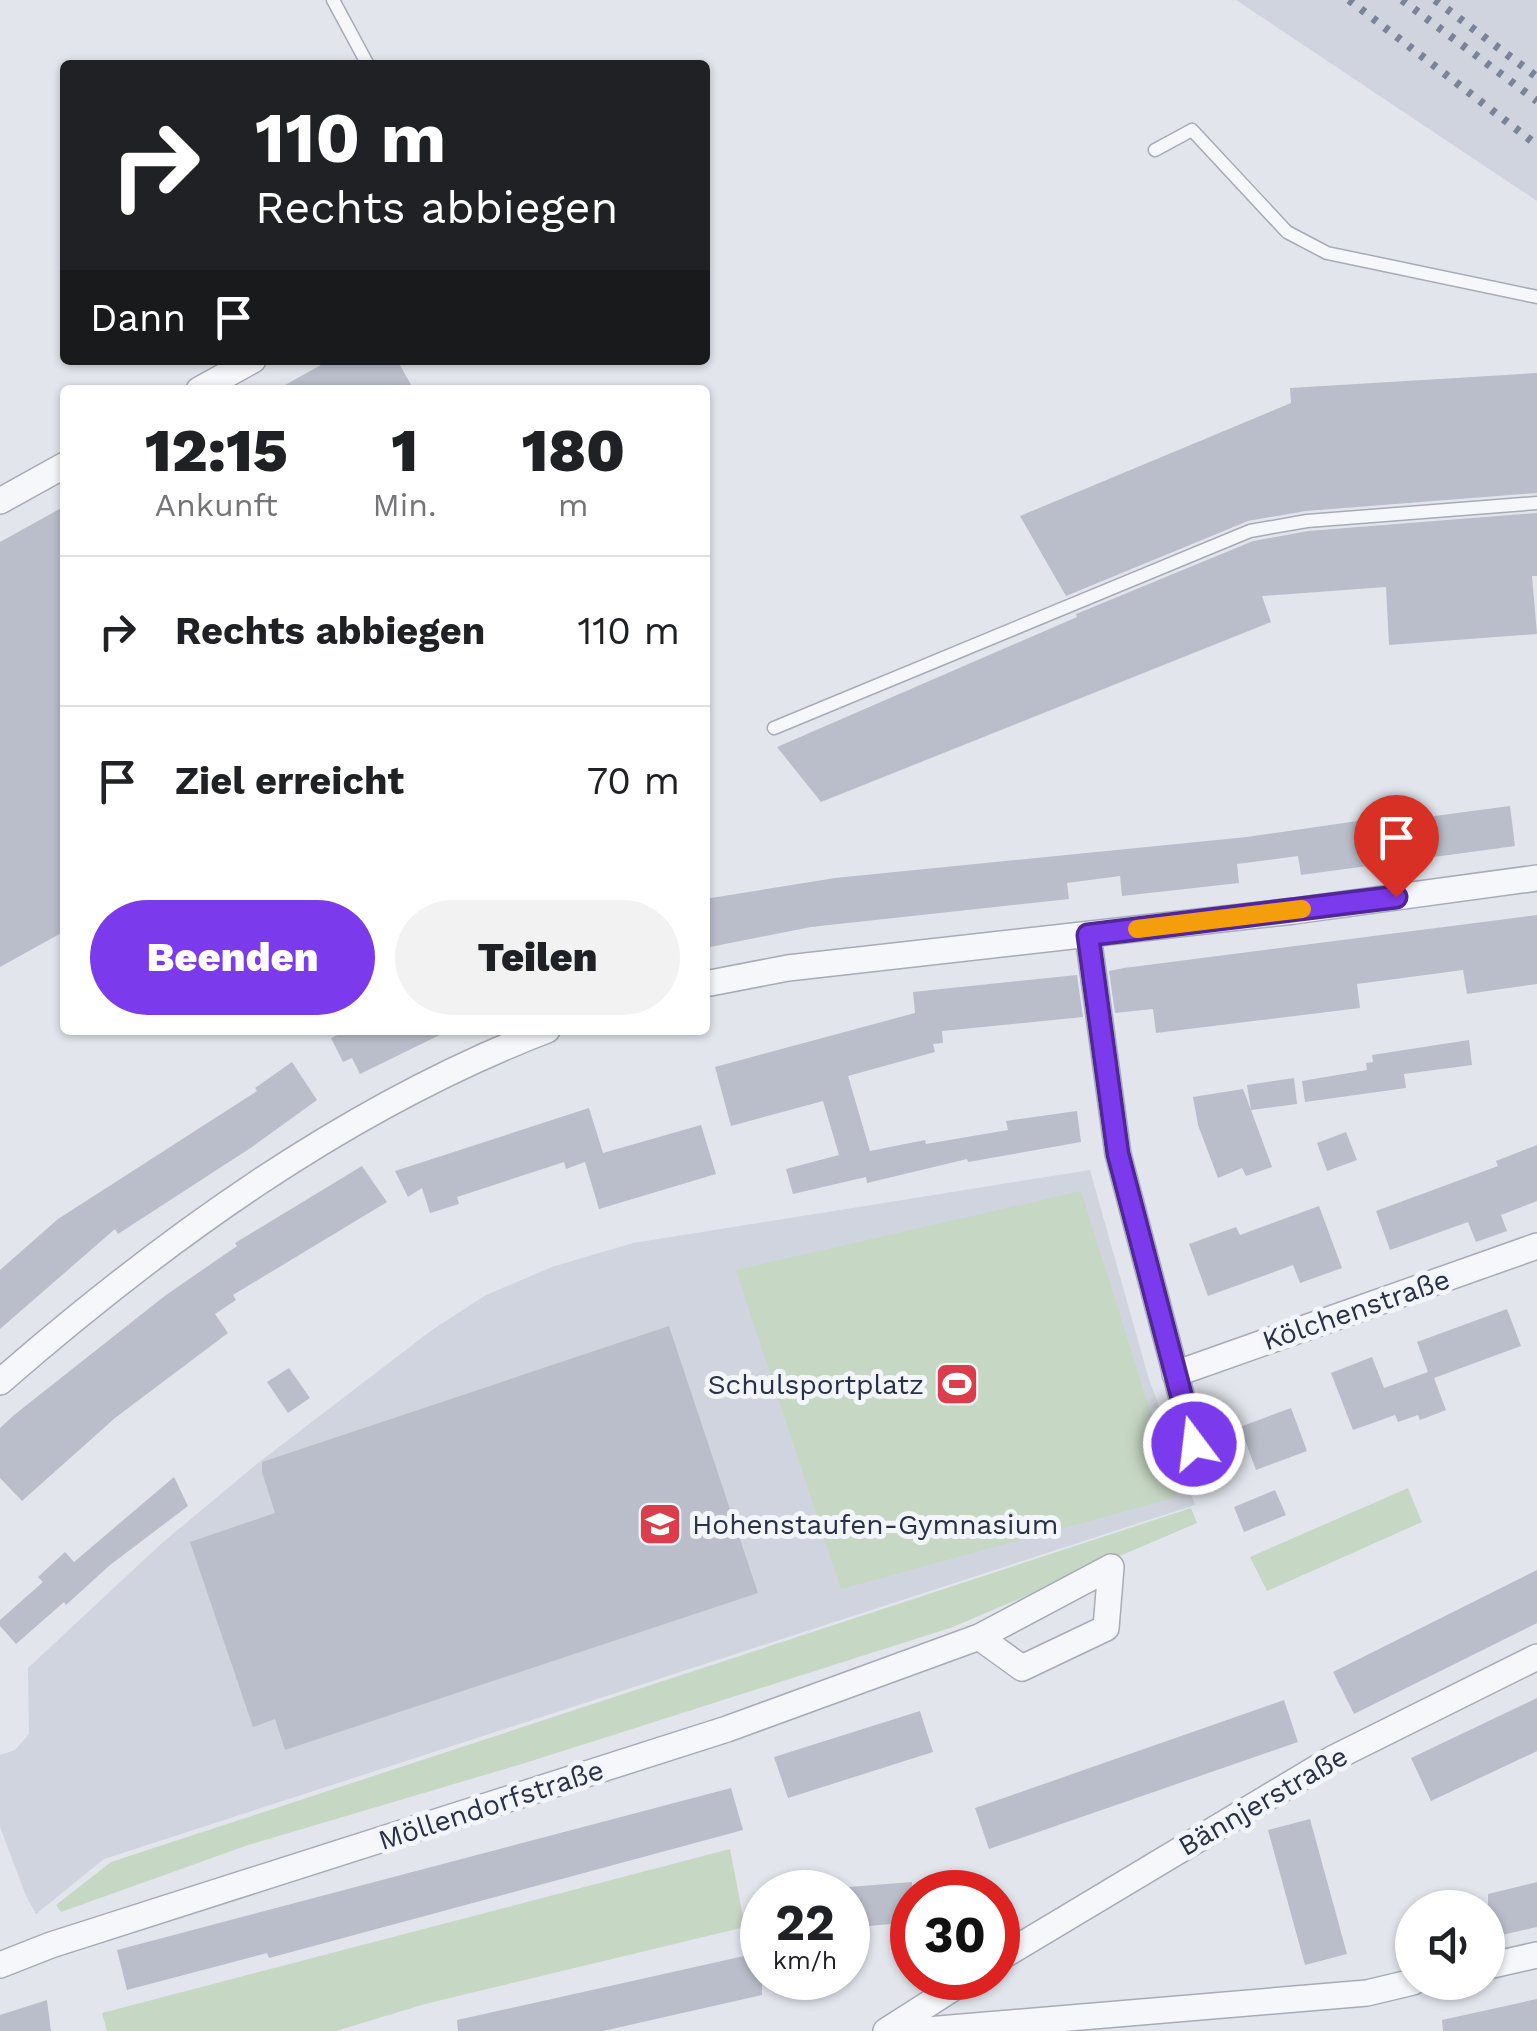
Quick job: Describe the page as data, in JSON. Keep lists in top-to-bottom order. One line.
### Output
{"streets":{"street":["Kölchenstraße","Bännjerstraße","Möllendorfstraße"]},"places":{"sports":["Schulsportplatz"],"school or university":["Hohenstaufen-Gymnasium"]},"page":{"turn":["110 m","Rechts abbiegen"],"then":"Dann","eta":["12:15","Ankunft","1","Min.","180","m"],"list":[{"name":"Rechts abbiegen","value":"110 m"},{"name":"Ziel erreicht","value":"70 m"}],"buttons":["Beenden","Teilen"],"speed":"22 km/h","limit":"30"}}
